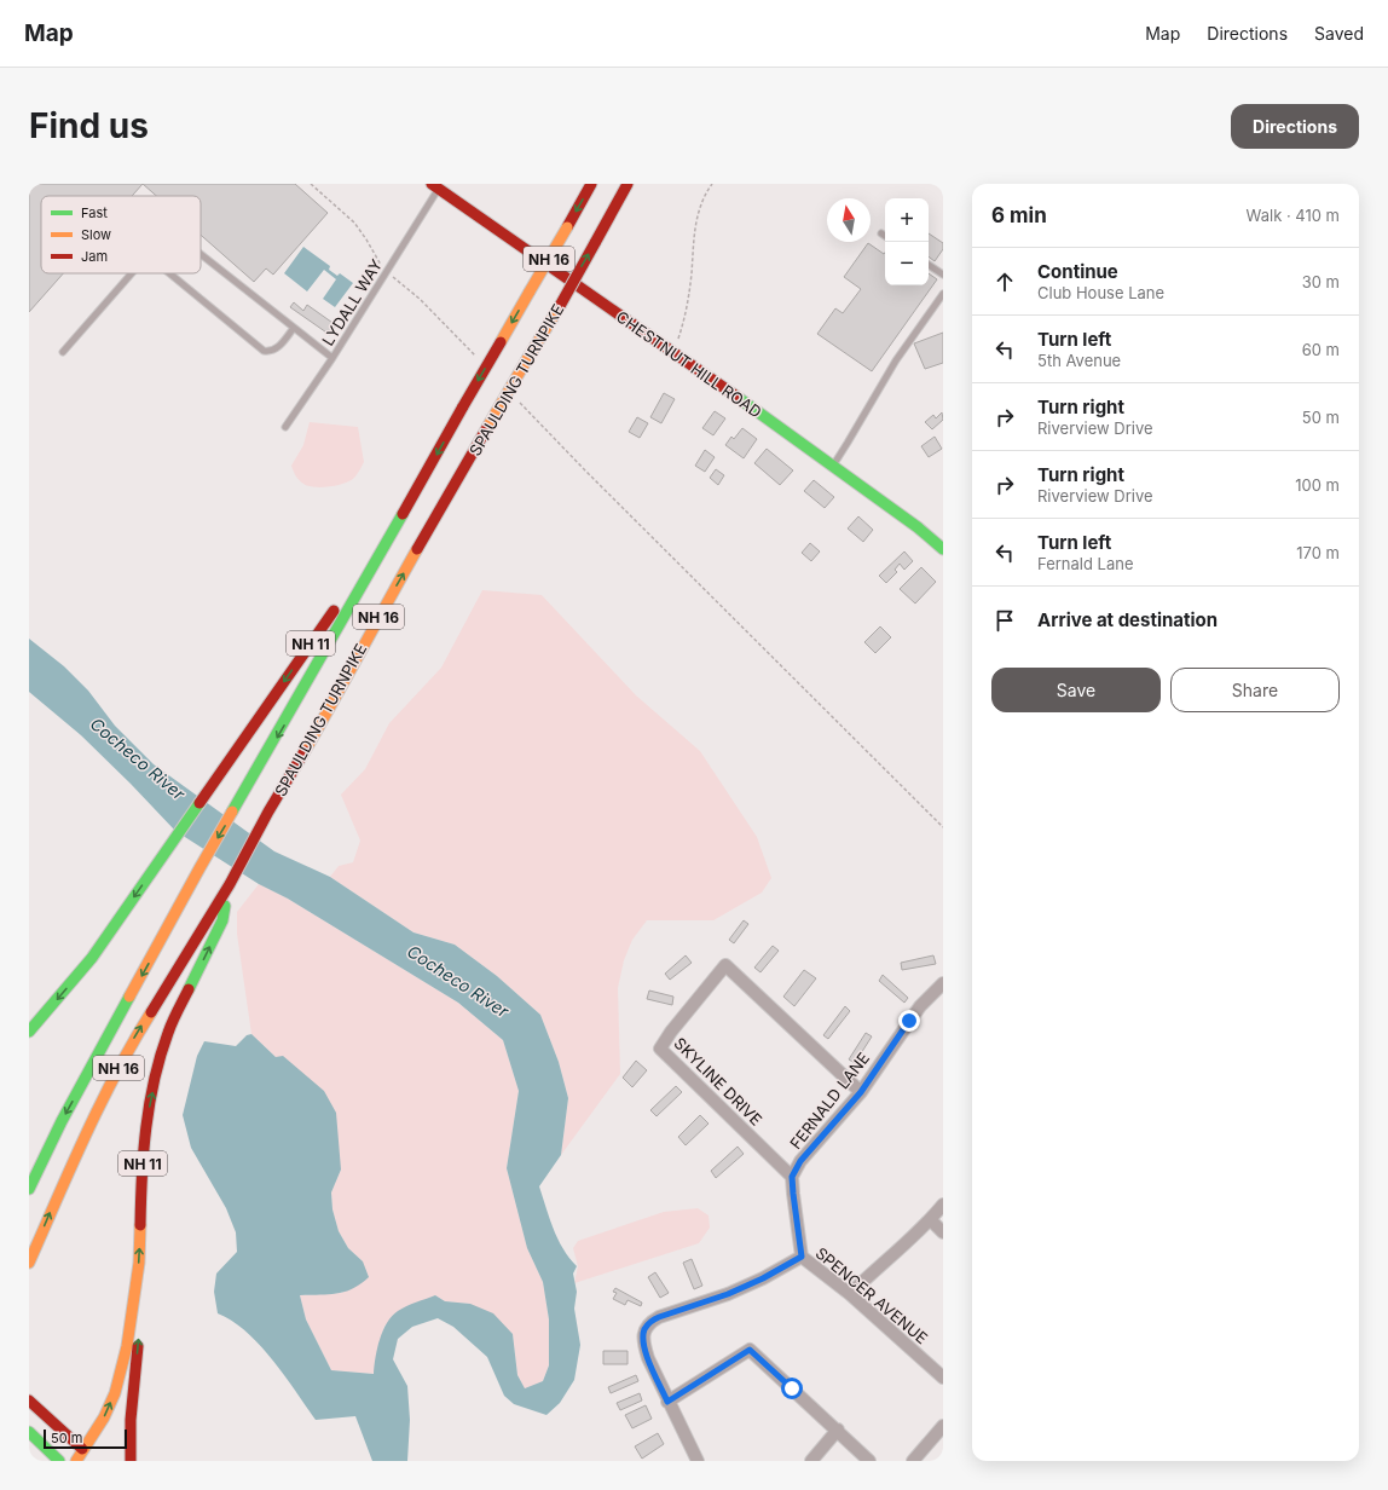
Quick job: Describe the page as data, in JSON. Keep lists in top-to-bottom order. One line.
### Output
{"streets":{"main road":["NH 16","CHESTNUT HILL ROAD","SPAULDING TURNPIKE","NH 11"],"street":["SKYLINE DRIVE","FERNALD LANE","SPENCER AVENUE"],"lane":["LYDALL WAY"]},"crossings":[["LYDALL WAY","CHESTNUT HILL ROAD"],["SPAULDING TURNPIKE","NH 11"],["SKYLINE DRIVE","FERNALD LANE"]],"water":["Cocheco River"],"legend":["Fast","Slow","Jam"],"scale_bar":"50 m","north":"top","page":{"header":"Map","nav":["Map","Directions","Saved"],"buttons":["Directions",["Save","Share"]],"title":"Find us","heading":["6 min","Walk · 410 m"],"map_buttons":["+","−"],"list":[["Continue","Club House Lane","30 m"],["Turn left","5th Avenue","60 m"],["Turn right","Riverview Drive","50 m"],["Turn right","Riverview Drive","100 m"],["Turn left","Fernald Lane","170 m"],"Arrive at destination"],"scale":"50 m"}}
